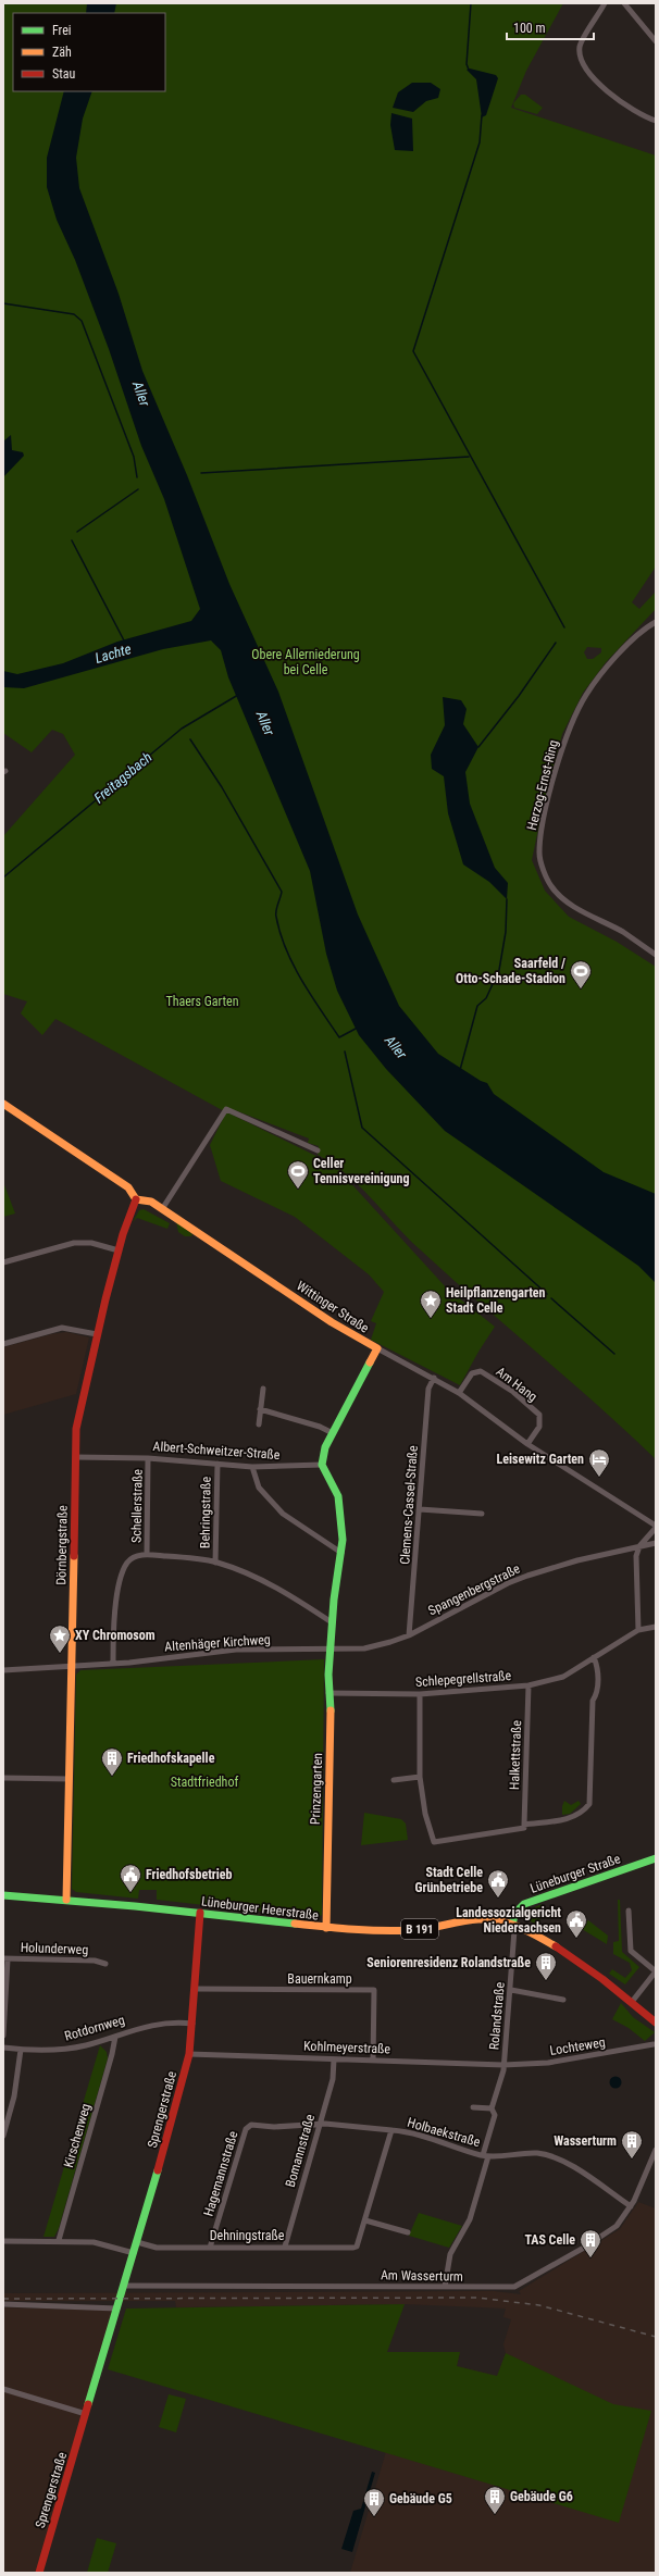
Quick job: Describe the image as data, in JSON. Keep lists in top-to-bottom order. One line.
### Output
{"streets":{"main road":["Wittinger Straße","Dörnbergstraße","Prinzengarten","Lüneburger Straße","Lüneburger Heerstraße","B 191","Sprengerstraße"],"street":["Herzog-Ernst-Ring","Am Hang","Albert-Schweitzer-Straße","Clemens-Cassel-Straße","Schellerstraße","Behringstraße","Spangenbergstraße","Altenhäger Kirchweg","Schlepegrellstraße","Halkettstraße","Holunderweg","Bauernkamp","Rolandstraße","Rotdornweg","Lochteweg","Kohlmeyerstraße","Holbaekstraße","Kirschenweg","Bomannstraße","Hagemannstraße","Dehningstraße","Am Wasserturm"]},"crossings":[["Wittinger Straße","Am Hang"],["Wittinger Straße","Clemens-Cassel-Straße"],["Wittinger Straße","Dörnbergstraße"],["Albert-Schweitzer-Straße","Schellerstraße"],["Albert-Schweitzer-Straße","Behringstraße"],["Albert-Schweitzer-Straße","Dörnbergstraße"],["Clemens-Cassel-Straße","Spangenbergstraße"],["Dörnbergstraße","Altenhäger Kirchweg"],["Dörnbergstraße","Lüneburger Heerstraße"],["Spangenbergstraße","Altenhäger Kirchweg"],["Spangenbergstraße","Prinzengarten"],["Altenhäger Kirchweg","Prinzengarten"],["Schlepegrellstraße","Halkettstraße"],["Schlepegrellstraße","Prinzengarten"],["Prinzengarten","Lüneburger Heerstraße"],["Lüneburger Straße","Lüneburger Heerstraße"],["Lüneburger Straße","Rolandstraße"],["Lüneburger Heerstraße","Rolandstraße"],["Lüneburger Heerstraße","Sprengerstraße"],["Bauernkamp","Kohlmeyerstraße"],["Bauernkamp","Sprengerstraße"],["Rolandstraße","Lochteweg"],["Rolandstraße","Kohlmeyerstraße"],["Rolandstraße","Holbaekstraße"],["Rolandstraße","Am Wasserturm"],["Rotdornweg","Sprengerstraße"],["Rotdornweg","Kirschenweg"],["Lochteweg","Kohlmeyerstraße"],["Kohlmeyerstraße","Sprengerstraße"],["Kohlmeyerstraße","Bomannstraße"],["Sprengerstraße","Dehningstraße"],["Sprengerstraße","Am Wasserturm"],["Holbaekstraße","Hagemannstraße"],["Holbaekstraße","Am Wasserturm"],["Bomannstraße","Hagemannstraße"],["Bomannstraße","Dehningstraße"],["Hagemannstraße","Dehningstraße"]],"water":["Aller","Lachte","Freitagsbach"],"parks":["Obere Allerniederung bei Celle","Thaers Garten","Stadtfriedhof"],"places":{"sports":["Saarfeld / Otto-Schade-Stadion","Celler Tennisvereinigung"],"place":["Heilpflanzengarten Stadt Celle","XY Chromosom"],"hotel":["Leisewitz Garten"],"building":["Friedhofskapelle","Seniorenresidenz Rolandstraße","Wasserturm","TAS Celle","Gebäude G6","Gebäude G5"],"public building":["Friedhofsbetrieb","Stadt Celle Grünbetriebe","Landessozialgericht Niedersachsen"]},"legend":["Frei","Zäh","Stau"],"scale_bar":"100 m"}
